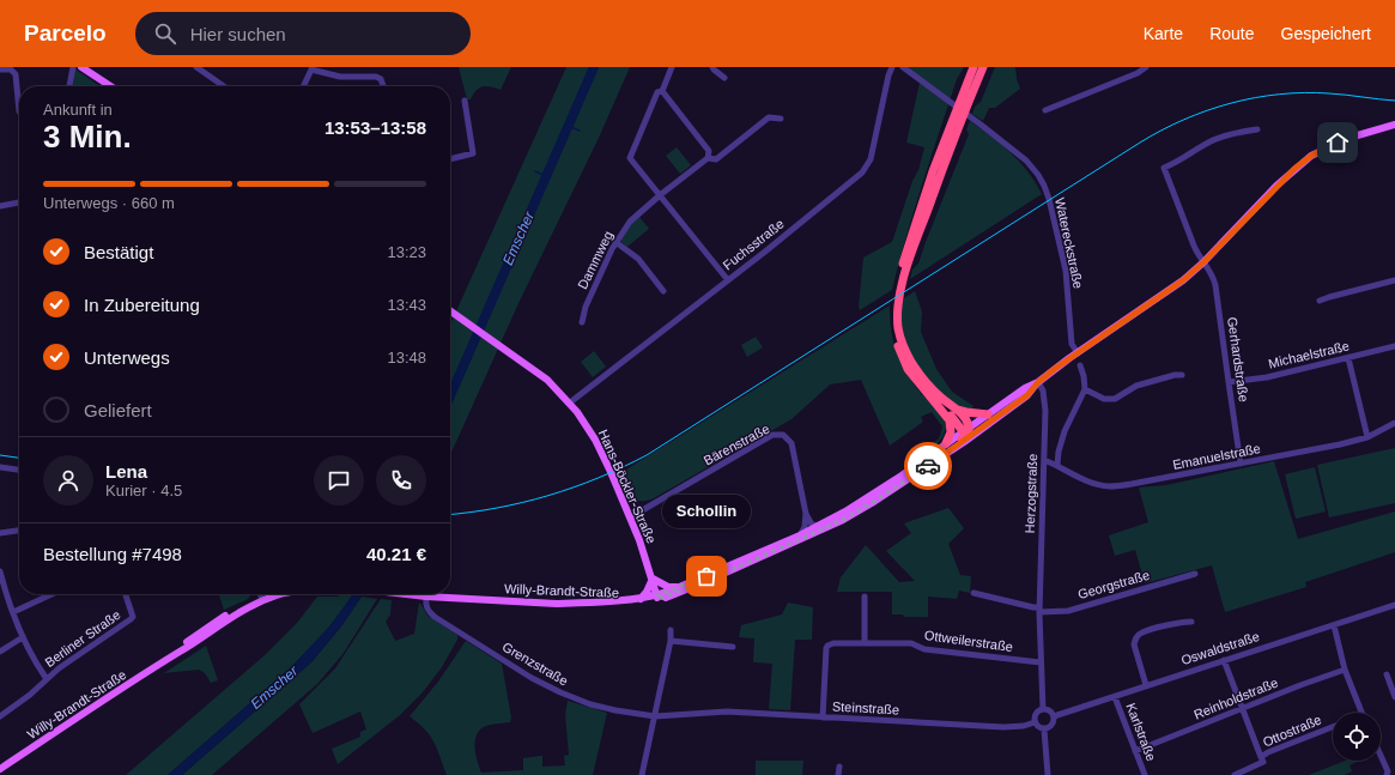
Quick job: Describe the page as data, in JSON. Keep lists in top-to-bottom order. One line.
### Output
{"streets":{"main road":["Hans-Böckler-Straße","Willy-Brandt-Straße"],"street":["Watereckstraße","Fuchsstraße","Dammweg","Michaelstraße","Gerhardstraße","Bärenstraße","Emanuelstraße","Herzogstraße","Georgstraße","Berliner Straße","Ottweilerstraße","Oswaldstraße","Grenzstraße","Reinholdstraße","Steinstraße","Ottostraße","Karlstraße"]},"crossings":[["Fuchsstraße","Hans-Böckler-Straße"],["Michaelstraße","Gerhardstraße"],["Gerhardstraße","Emanuelstraße"],["Bärenstraße","Hans-Böckler-Straße"],["Bärenstraße","Willy-Brandt-Straße"],["Emanuelstraße","Herzogstraße"],["Hans-Böckler-Straße","Willy-Brandt-Straße"],["Herzogstraße","Georgstraße"],["Herzogstraße","Ottweilerstraße"],["Herzogstraße","Oswaldstraße"],["Herzogstraße","Steinstraße"],["Willy-Brandt-Straße","Grenzstraße"],["Ottweilerstraße","Steinstraße"],["Oswaldstraße","Steinstraße"],["Oswaldstraße","Karlstraße"],["Grenzstraße","Steinstraße"],["Reinholdstraße","Karlstraße"]],"water":["Emscher"],"places":["Schollin"],"page":{"header":"Parcelo","search":"Hier suchen","nav":["Karte","Route","Gespeichert"],"heading":["3 Min.","Ankunft in","13:53–13:58"],"panel":["Lena","Kurier · 4.5","Bestellung #7498","40.21 €"],"bar":"Unterwegs · 660 m","list":[["Bestätigt","13:23"],["In Zubereitung","13:43"],["Unterwegs","13:48"],"Geliefert"],"bubble":"Schollin"}}
